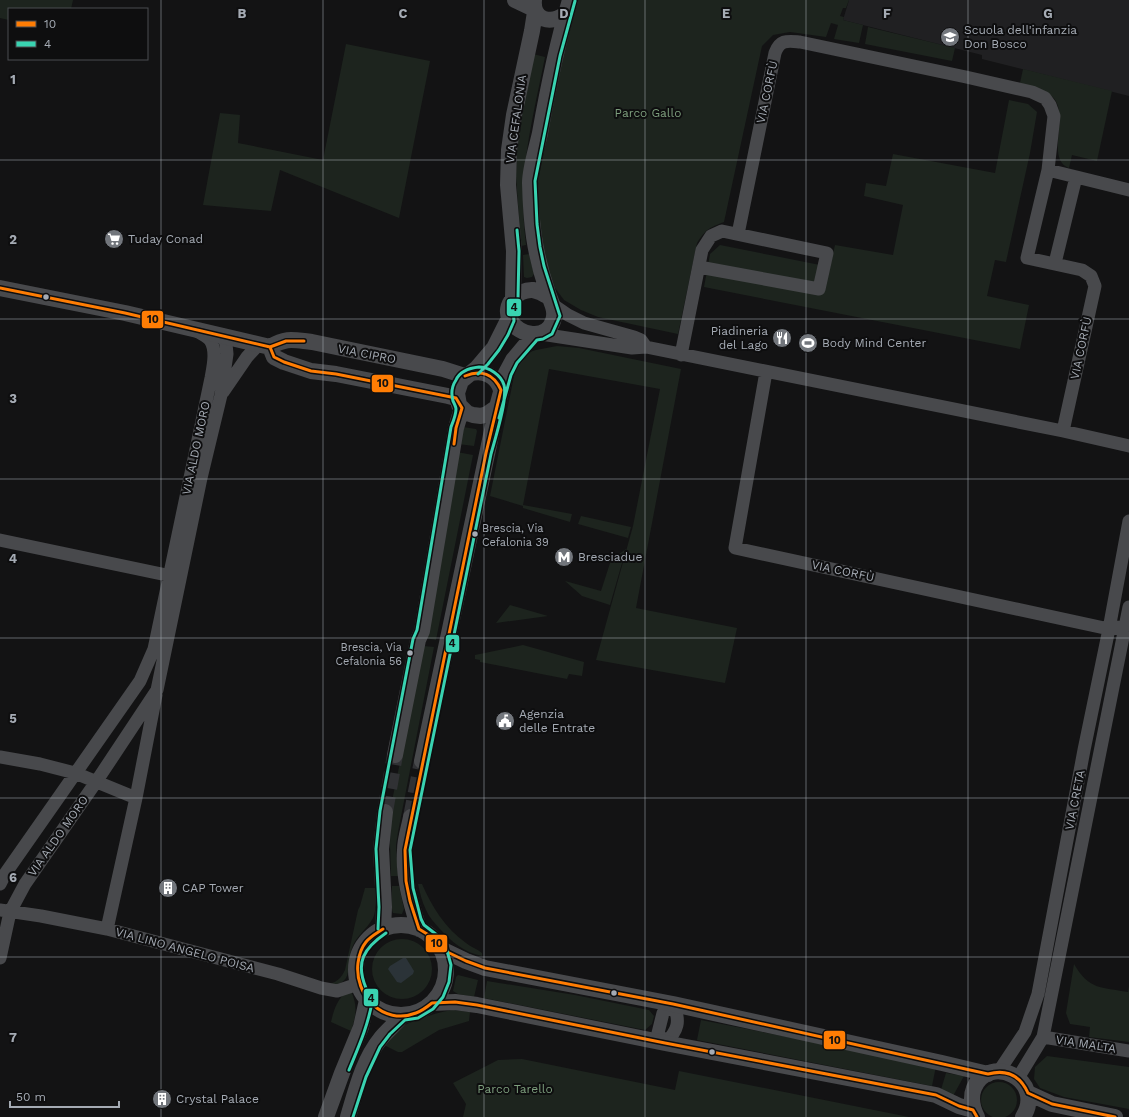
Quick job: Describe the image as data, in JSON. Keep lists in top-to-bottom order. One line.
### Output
{"streets":{"street":["VIA CORFÙ","VIA CEFALONIA","VIA CIPRO","VIA ALDO MORO","VIA CRETA","VIA LINO ANGELO POISA","VIA MALTA"]},"crossings":[["VIA CORFÙ","VIA CRETA"],["VIA CEFALONIA","VIA CIPRO"],["VIA CIPRO","VIA ALDO MORO"],["VIA ALDO MORO","VIA LINO ANGELO POISA"],["VIA CRETA","VIA MALTA"]],"parks":["Parco Gallo","Parco Tarello"],"places":{"school or university":["Scuola dell'infanzia Don Bosco"],"supermarket":["Tuday Conad"],"restaurant":["Piadineria del Lago"],"sports":["Body Mind Center"],"other":["Brescia, Via Cefalonia 39","Brescia, Via Cefalonia 56"],"metro station":["Bresciadue"],"public building":["Agenzia delle Entrate"],"building":["CAP Tower","Crystal Palace"]},"lines":["transit line 4","transit line 10"],"legend":["10","4"],"scale_bar":"50 m","grid":{"columns":["B","C","D","E","F","G"],"rows":["1","2","3","4","5","6","7"]}}
